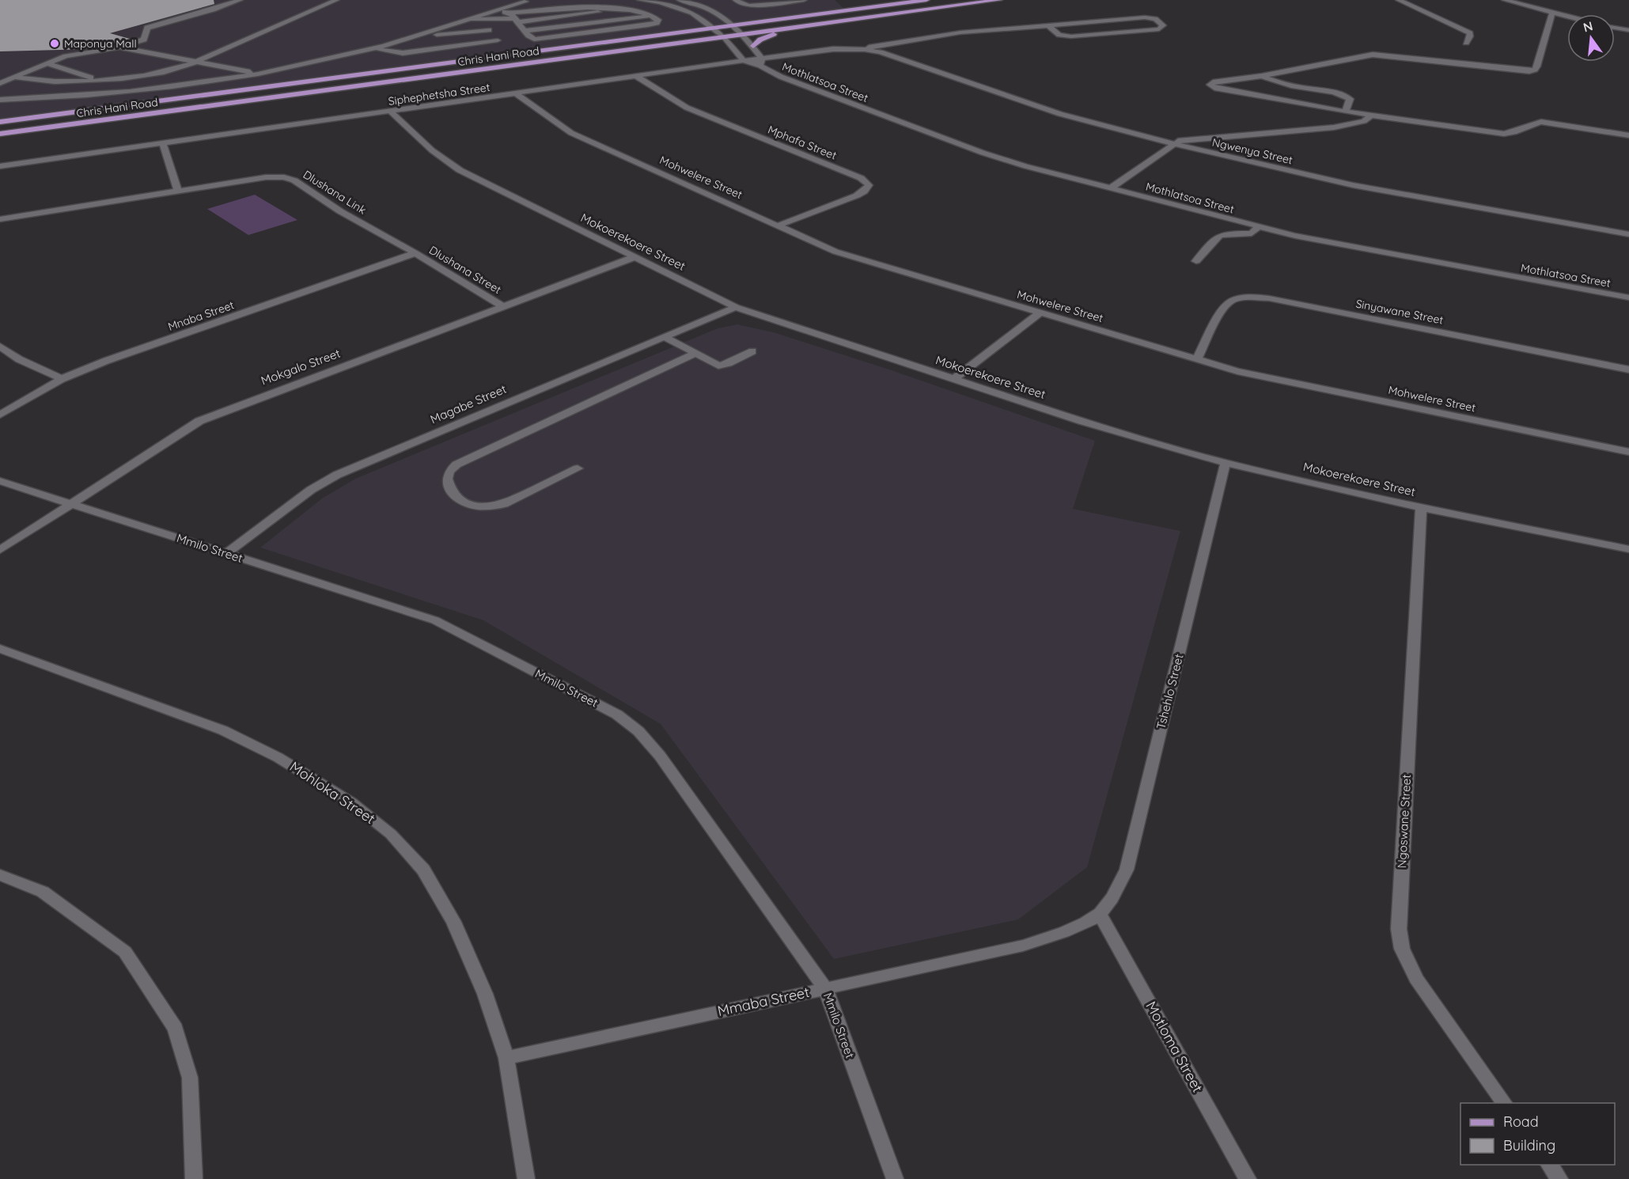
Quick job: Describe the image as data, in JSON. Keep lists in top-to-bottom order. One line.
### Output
{"streets":{"main road":["Chris Hani Road"],"street":["Mothlatsoa Street","Siphephetsha Street","Mphafa Street","Ngwenya Street","Mohwelere Street","Dlushana Link","Mokoerekoere Street","Dlushana Street","Sinyawane Street","Mnaba Street","Mokgalo Street","Magabe Street","Mmilo Street","Tshehlo Street","Mohloka Street","Ngoswane Street","Mmaba Street","Motloma Street"]},"crossings":[["Mothlatsoa Street","Siphephetsha Street"],["Siphephetsha Street","Mphafa Street"],["Siphephetsha Street","Mohwelere Street"],["Siphephetsha Street","Mokoerekoere Street"],["Mphafa Street","Mohwelere Street"],["Mohwelere Street","Sinyawane Street"],["Dlushana Link","Dlushana Street"],["Dlushana Link","Mnaba Street"],["Mokoerekoere Street","Mokgalo Street"],["Mokoerekoere Street","Magabe Street"],["Mokoerekoere Street","Tshehlo Street"],["Mokoerekoere Street","Ngoswane Street"],["Dlushana Street","Mnaba Street"],["Dlushana Street","Mokgalo Street"],["Mokgalo Street","Mmilo Street"],["Magabe Street","Mmilo Street"],["Mmilo Street","Mmaba Street"],["Tshehlo Street","Mmaba Street"],["Tshehlo Street","Motloma Street"],["Mohloka Street","Mmaba Street"],["Mmaba Street","Motloma Street"]],"places":["Maponya Mall"],"legend":["Road","Building"],"north":"top"}
